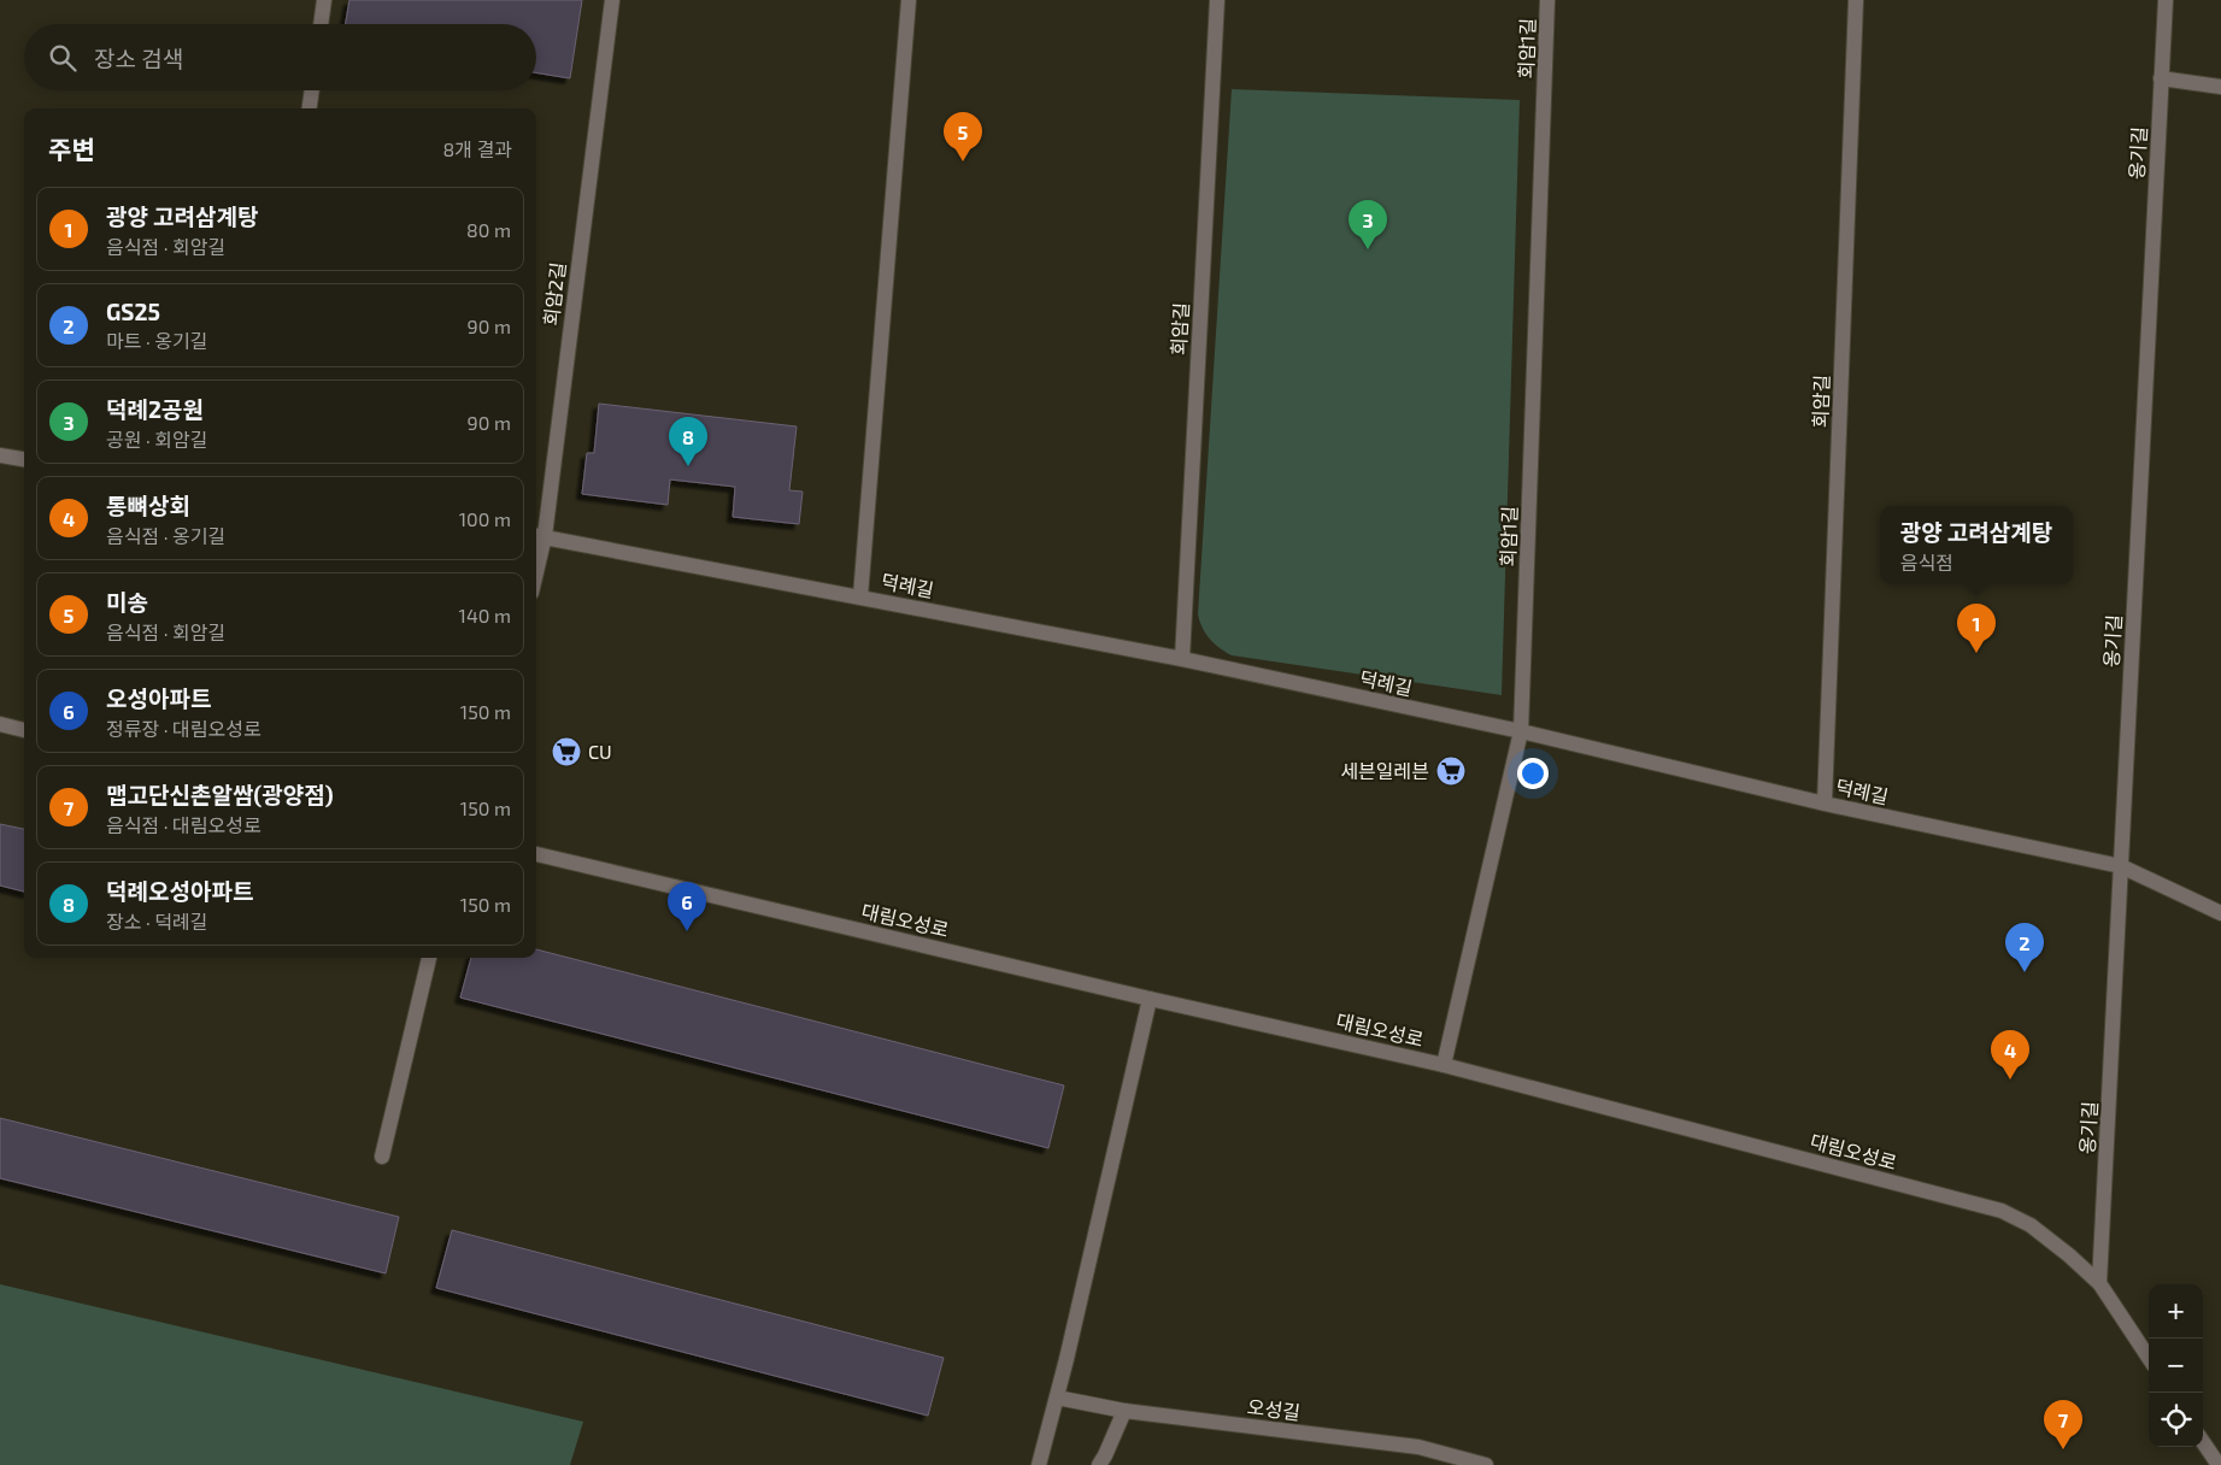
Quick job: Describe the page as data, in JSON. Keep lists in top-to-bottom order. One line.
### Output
{"streets":{"street":["회암1길","옹기길","회암2길","회암길","덕례길","대림오성로","오성길"]},"crossings":[["회암1길","덕례길"],["회암1길","대림오성로"],["옹기길","덕례길"],["옹기길","대림오성로"],["회암2길","덕례길"],["회암길","덕례길"]],"places":{"supermarket":["CU","세븐일레븐"]},"page":{"search":"장소 검색","heading":["주변","8개 결과"],"pins":["5","3","8","1","6","2","4","7"],"list":[{"mark":"1","name":"광양 고려삼계탕","note":"음식점 · 회암길","value":"80 m"},{"mark":"2","name":"GS25","note":"마트 · 옹기길","value":"90 m"},{"mark":"3","name":"덕례2공원","note":"공원 · 회암길","value":"90 m"},{"mark":"4","name":"통뼈상회","note":"음식점 · 옹기길","value":"100 m"},{"mark":"5","name":"미송","note":"음식점 · 회암길","value":"140 m"},{"mark":"6","name":"오성아파트","note":"정류장 · 대림오성로","value":"150 m"},{"mark":"7","name":"맵고단신촌알쌈(광양점)","note":"음식점 · 대림오성로","value":"150 m"},{"mark":"8","name":"덕례오성아파트","note":"장소 · 덕례길","value":"150 m"}],"popup":["광양 고려삼계탕","음식점"],"map_buttons":["+","−"]}}
